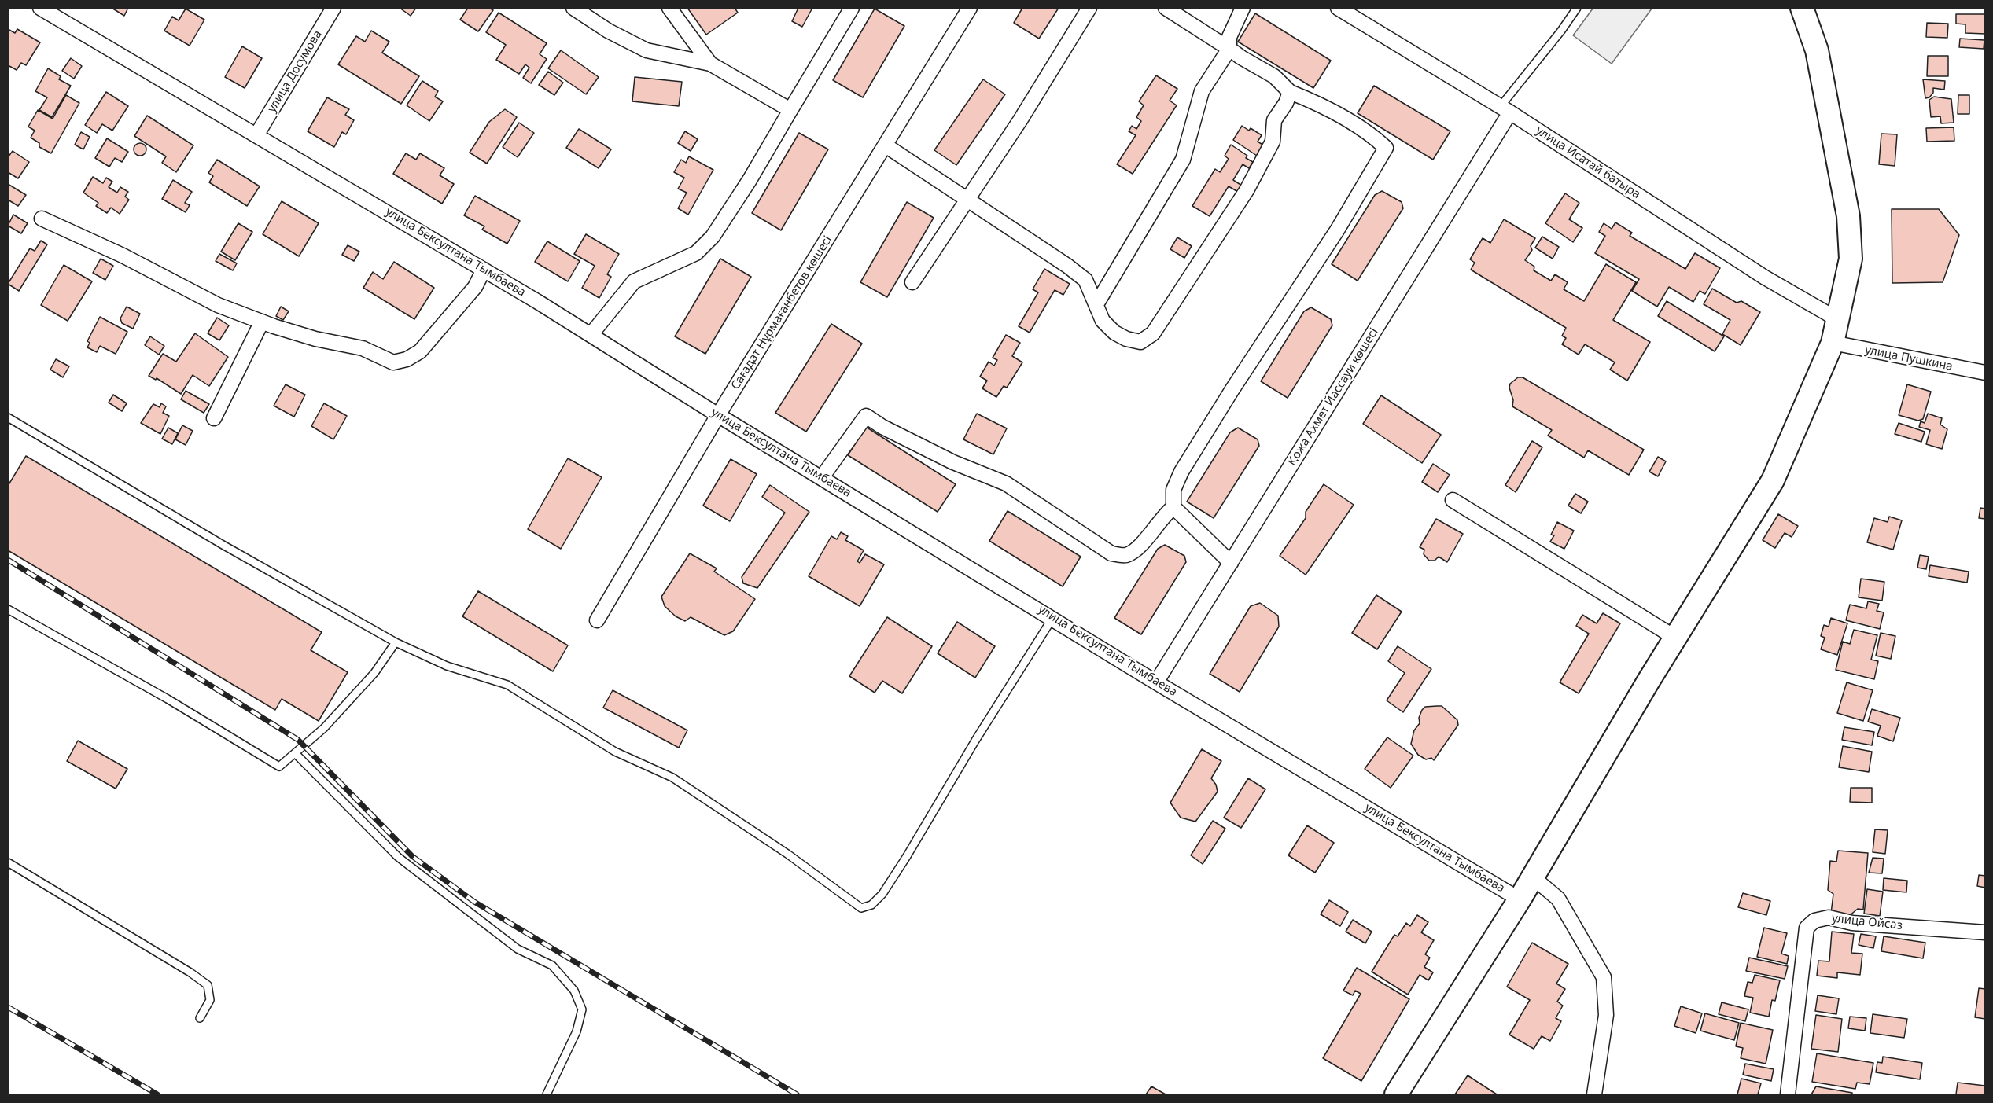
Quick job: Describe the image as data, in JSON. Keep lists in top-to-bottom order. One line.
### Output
{"streets":{"street":["улица Досумова","улица Исатай батыра","улица Бексултана Тымбаева","Сағадат Нұрмағанбетов көшесі","улица Пушкина","Қожа Ахмет Йассауи көшесі","улица Ойсаз"]},"crossings":[["улица Досумова","улица Бексултана Тымбаева"],["улица Исатай батыра","Қожа Ахмет Йассауи көшесі"],["улица Бексултана Тымбаева","Сағадат Нұрмағанбетов көшесі"],["улица Бексултана Тымбаева","Қожа Ахмет Йассауи көшесі"]]}
